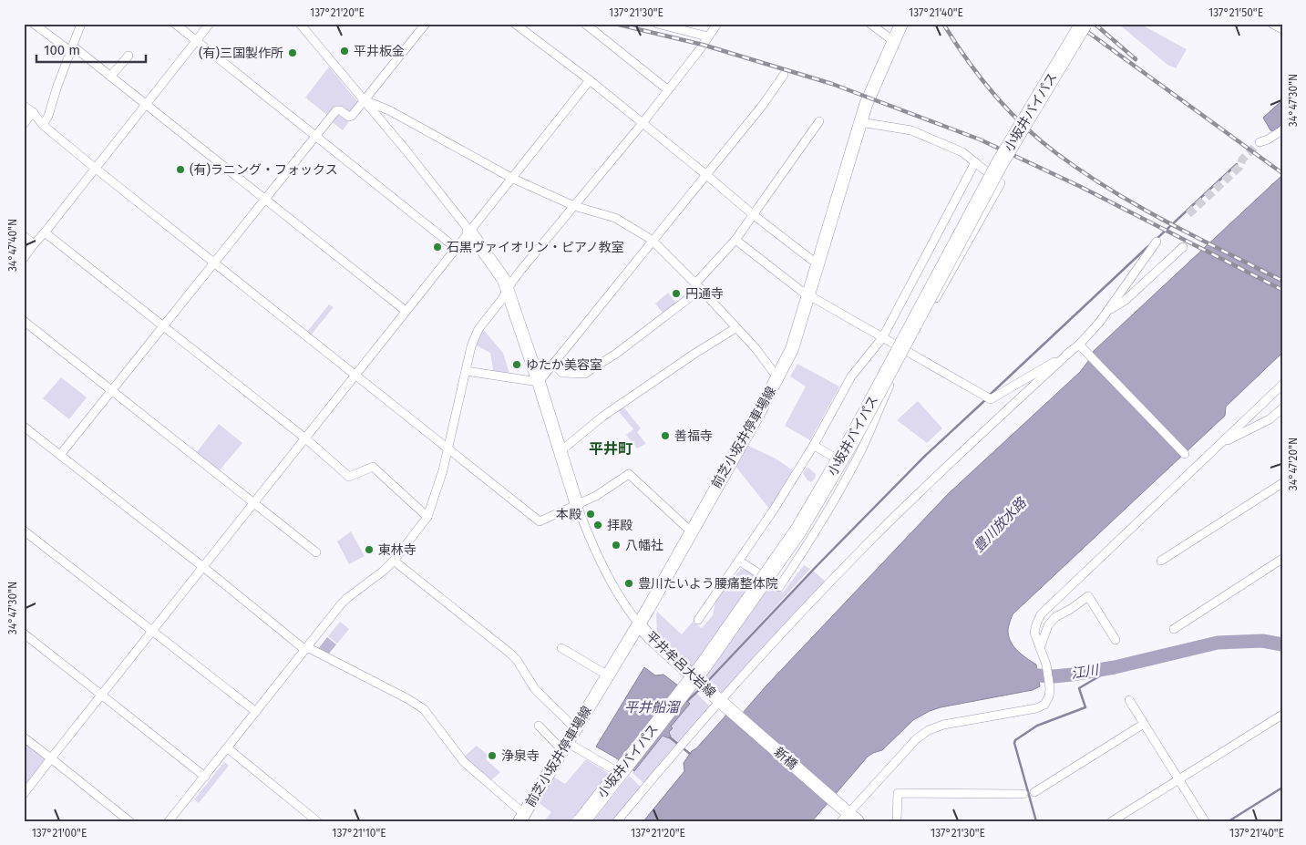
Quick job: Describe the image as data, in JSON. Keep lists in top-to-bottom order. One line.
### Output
{"streets":{"highway":["小坂井バイパス"],"main road":["前芝小坂井停車場線","平井牟呂大岩線","新橋"]},"crossings":[["前芝小坂井停車場線","平井牟呂大岩線"],["平井牟呂大岩線","新橋"]],"districts":["平井町"],"water":["豊川放水路","江川","平井船溜"],"places":["平井板金","(有)三国製作所","(有)ラニング・フォックス","石黒ヴァイオリン・ピアノ教室","円通寺","ゆたか美容室","善福寺","本殿","拝殿","八幡社","東林寺","豊川たいよう腰痛整体院","浄泉寺"],"scale_bar":"100 m","coordinates":["137°21'20\"E","137°21'30\"E","137°21'40\"E","137°21'50\"E","34°47'30\"N","34°47'40\"N","34°47'20\"N","137°21'00\"E","137°21'10\"E"]}
